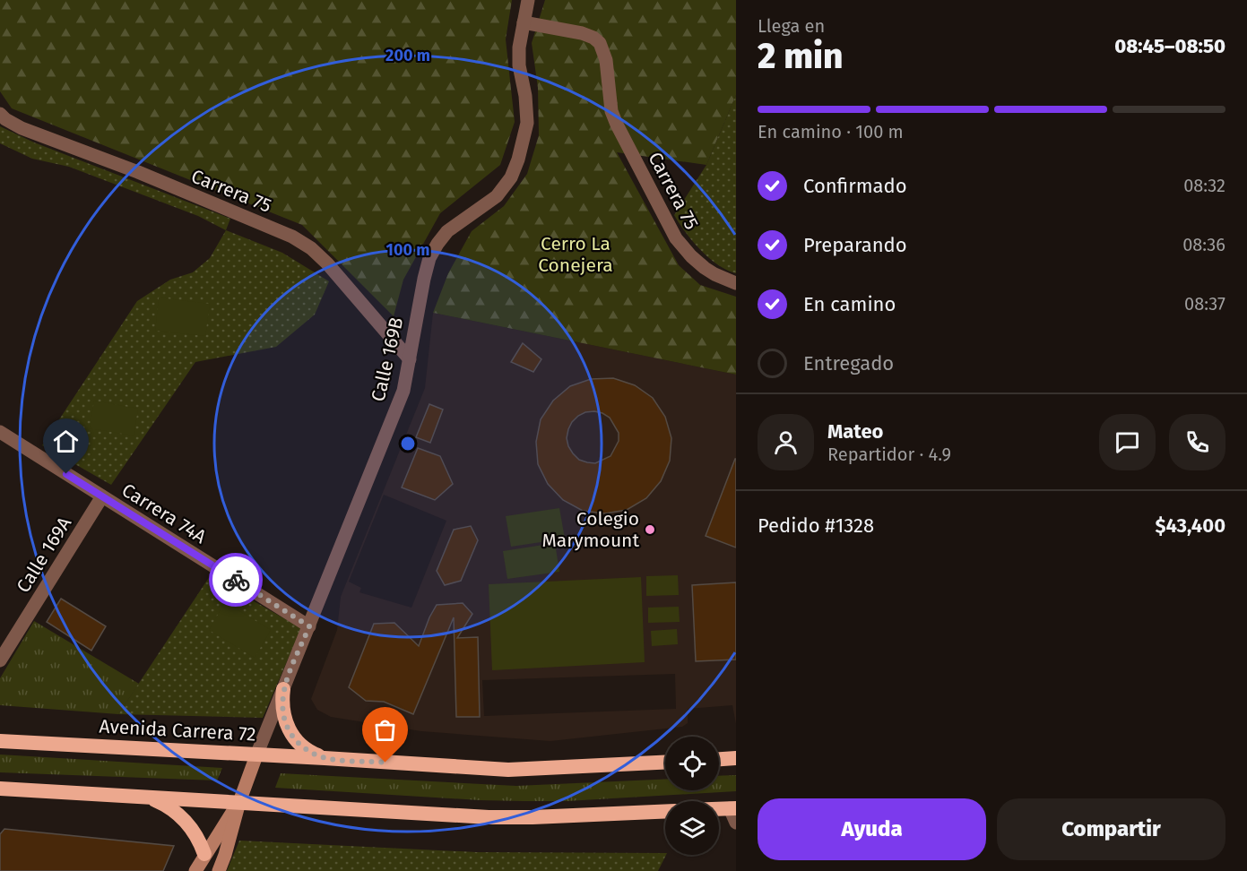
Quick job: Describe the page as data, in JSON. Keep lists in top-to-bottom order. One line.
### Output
{"streets":{"highway":["Avenida Carrera 72"],"main road":["Calle 169B"],"street":["Carrera 75","Carrera 74A","Calle 169A"]},"crossings":[["Carrera 75","Calle 169B"],["Calle 169B","Carrera 74A"],["Calle 169B","Avenida Carrera 72"],["Carrera 74A","Calle 169A"]],"parks":["Cerro La Conejera"],"places":["Colegio Marymount"],"page":{"heading":["2 min","Llega en","08:45–08:50"],"panel":["Mateo","Repartidor · 4.9","Pedido #1328","$43,400"],"bar":"En camino · 100 m","list":[["Confirmado","08:32"],["Preparando","08:36"],["En camino","08:37"],"Entregado"],"buttons":["Ayuda","Compartir"]},"rings":["200 m","100 m"]}
